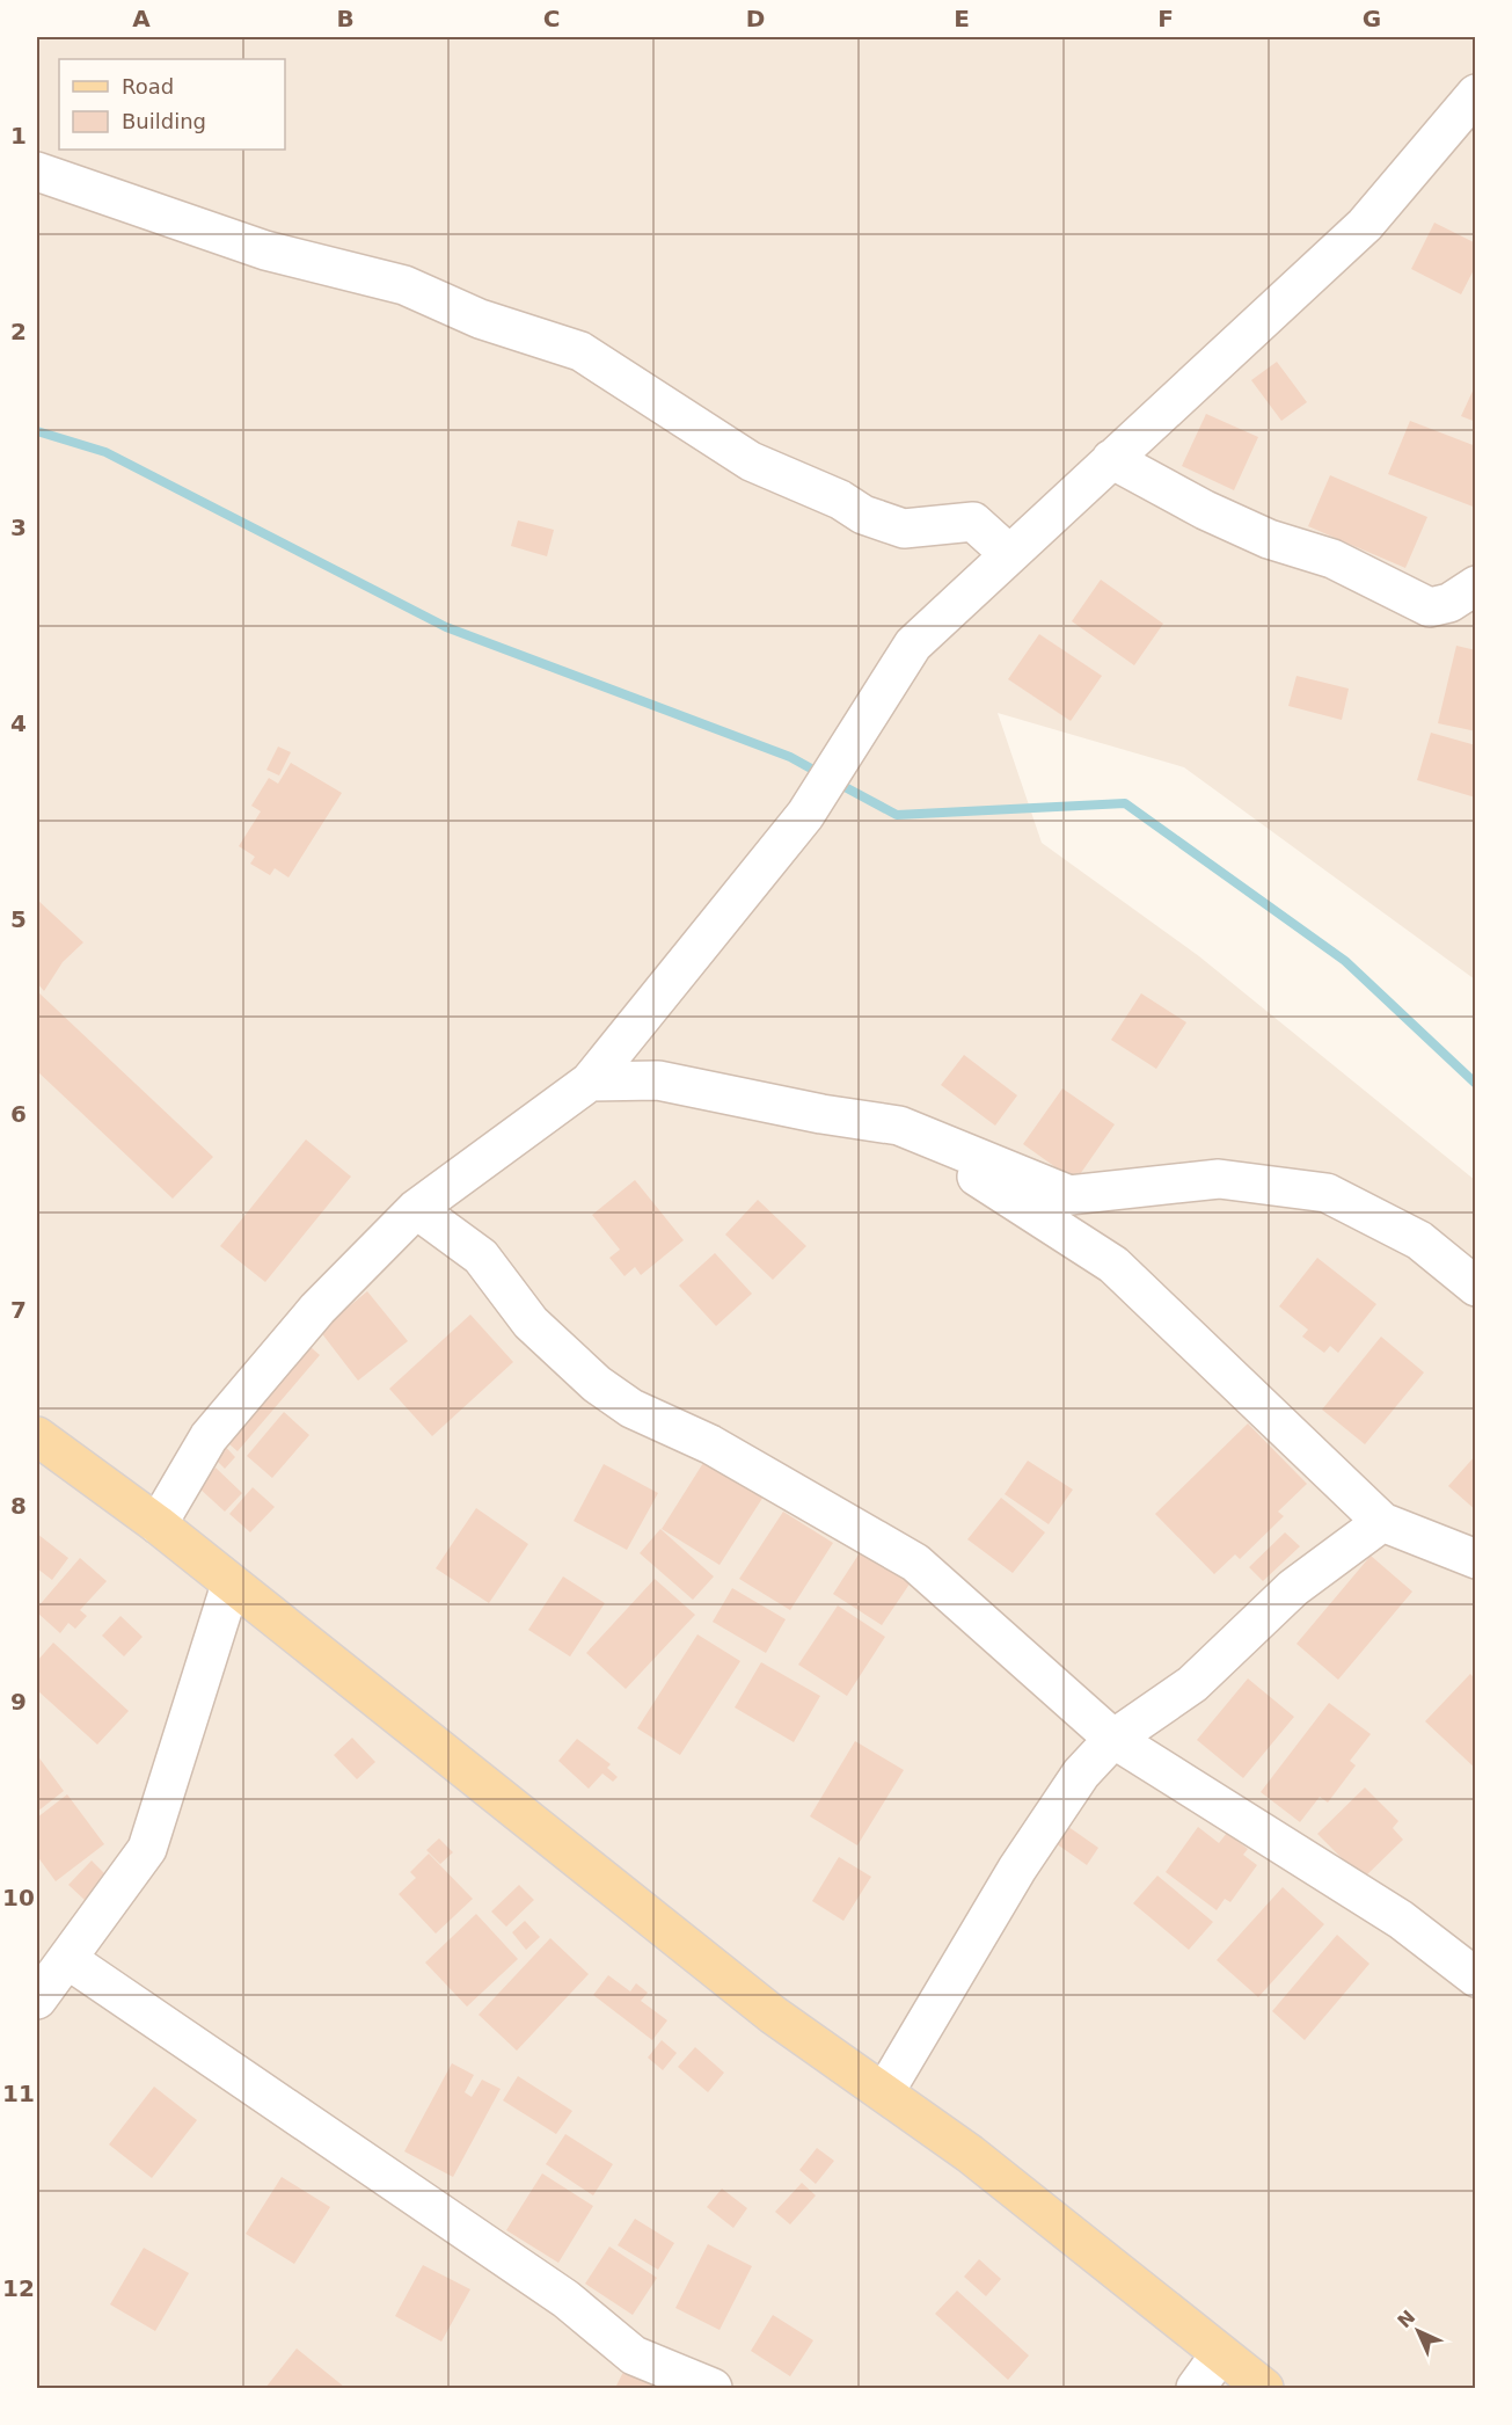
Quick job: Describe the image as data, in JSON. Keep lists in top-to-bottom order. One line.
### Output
{"legend":["Road","Building"],"north":"top left","grid":{"columns":["A","B","C","D","E","F","G"],"rows":["1","2","3","4","5","6","7","8","9","10","11","12"]}}
